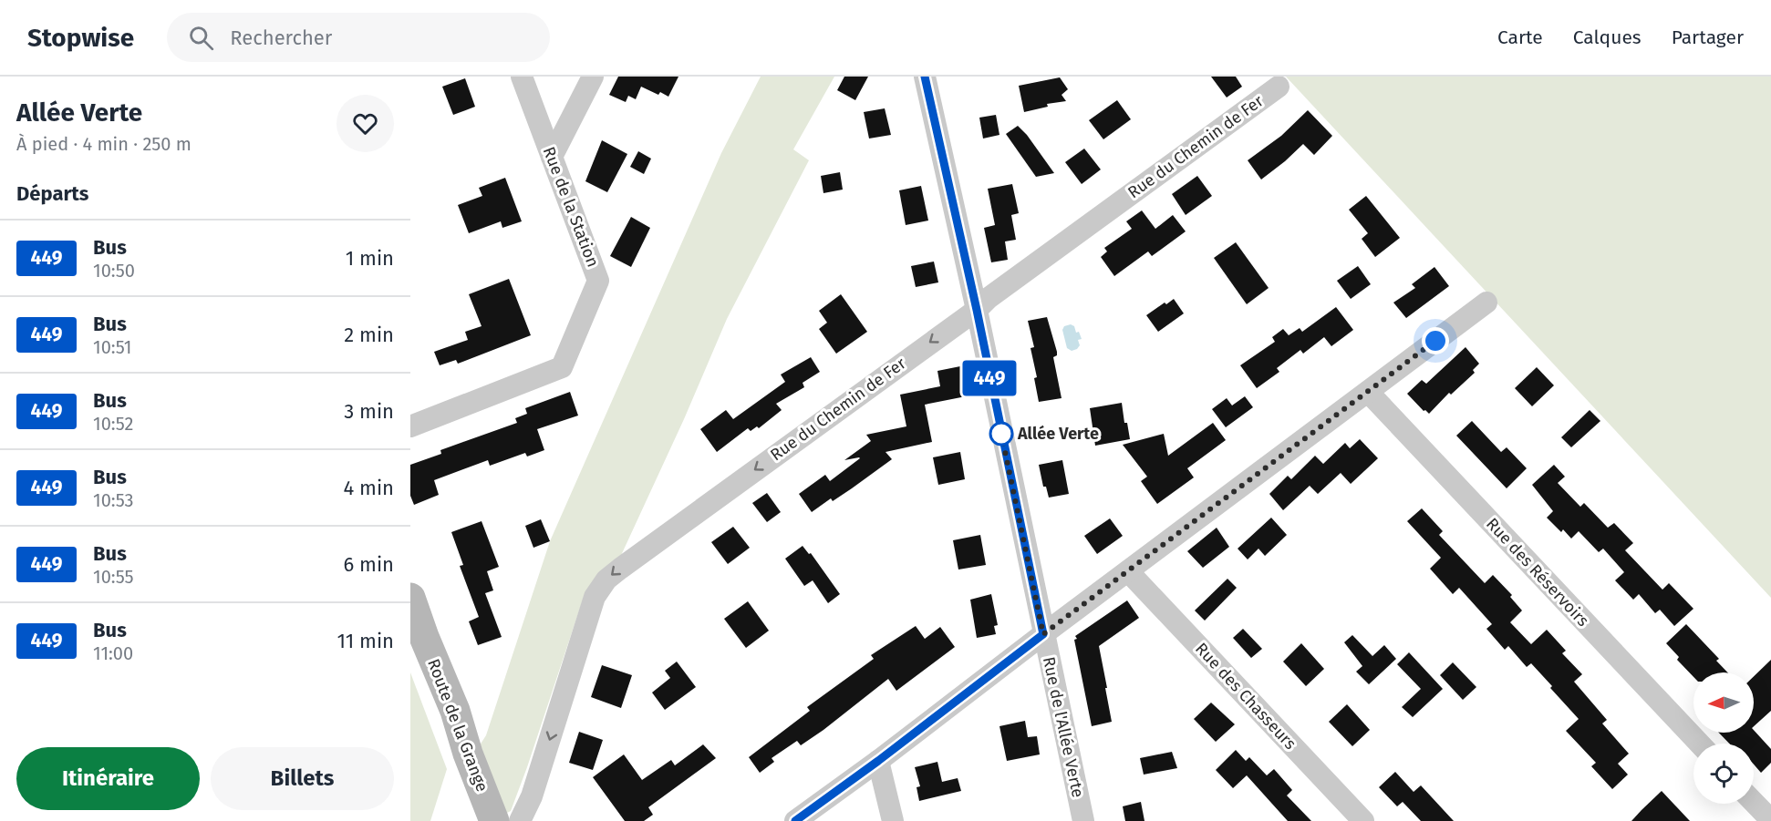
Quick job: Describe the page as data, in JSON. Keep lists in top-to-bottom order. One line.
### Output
{"streets":{"main road":["Route de la Grange"],"street":["Rue du Chemin de Fer","Rue de la Station","Rue des Réservoirs","Rue des Chasseurs","Rue de l'Allée Verte"]},"one_way":["Rue du Chemin de Fer"],"places":["Allée Verte"],"lines":["bus line 449"],"north":"left","page":{"header":"Stopwise","search":"Rechercher","nav":["Carte","Calques","Partager"],"heading":[["Allée Verte","À pied · 4 min · 250 m"],"Départs"],"on_map":"449","list":[{"mark":"449","name":"Bus","note":"10:50","value":"1 min"},{"mark":"449","name":"Bus","note":"10:51","value":"2 min"},{"mark":"449","name":"Bus","note":"10:52","value":"3 min"},{"mark":"449","name":"Bus","note":"10:53","value":"4 min"},{"mark":"449","name":"Bus","note":"10:55","value":"6 min"},{"mark":"449","name":"Bus","note":"11:00","value":"11 min"}],"buttons":["Itinéraire","Billets"]}}
